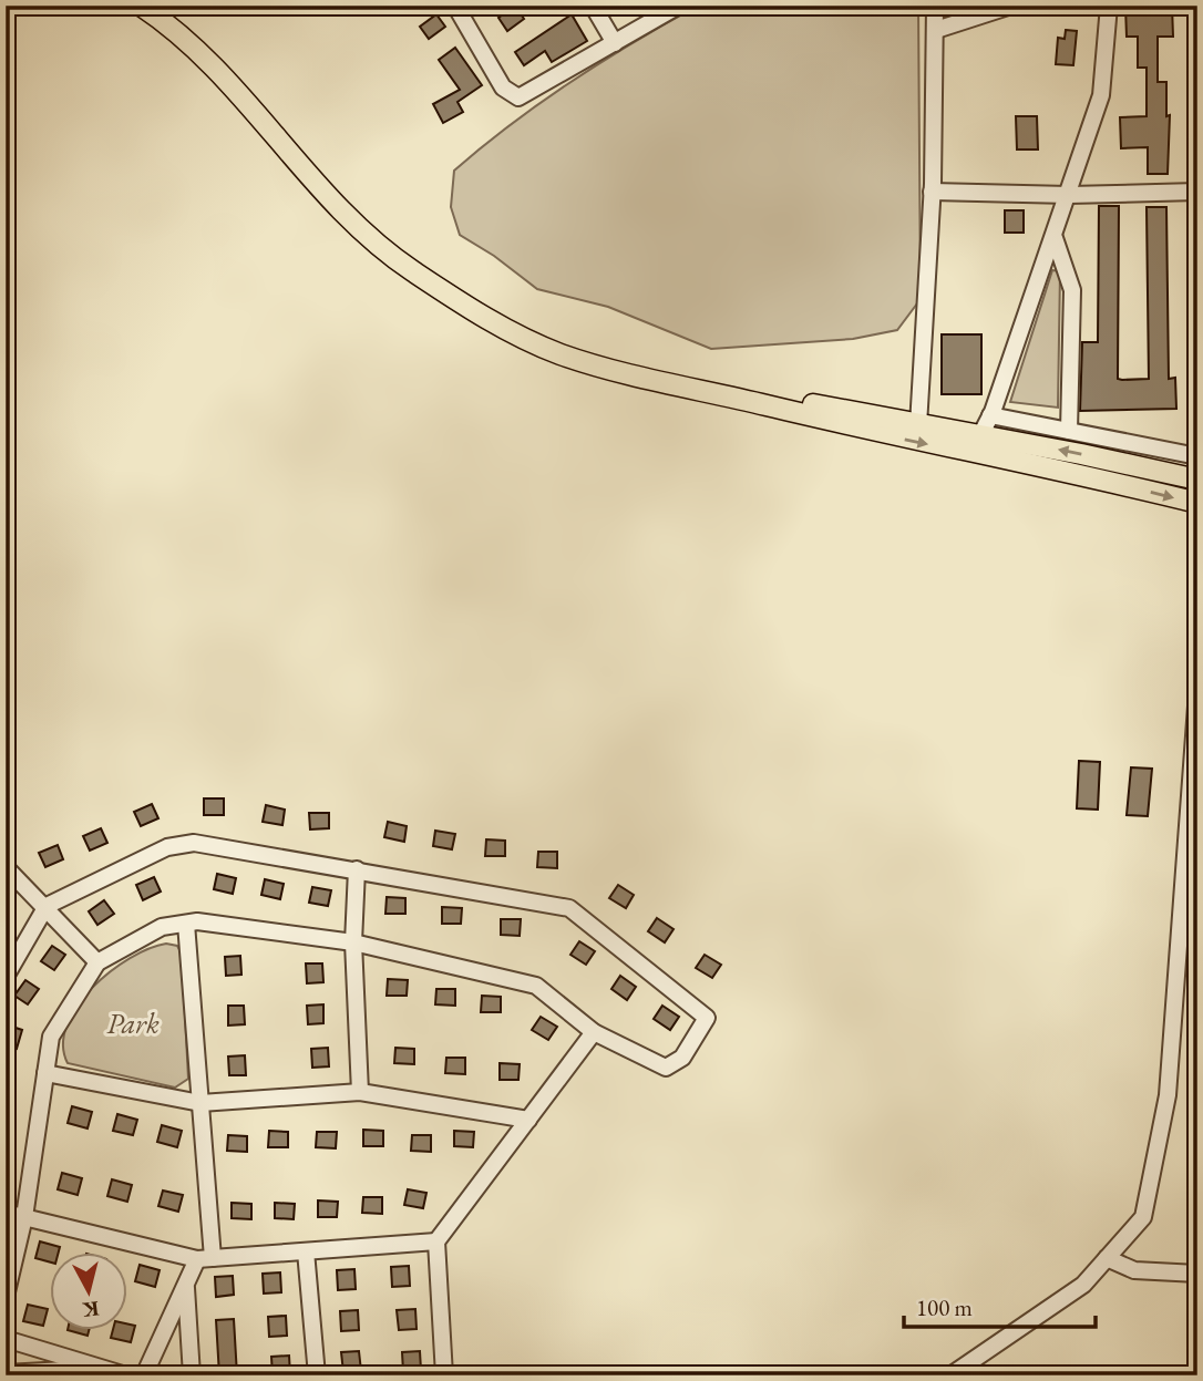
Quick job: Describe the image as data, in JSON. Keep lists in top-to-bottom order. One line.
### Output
{"parks":["Park"],"scale_bar":"100 m","north":"bottom"}
